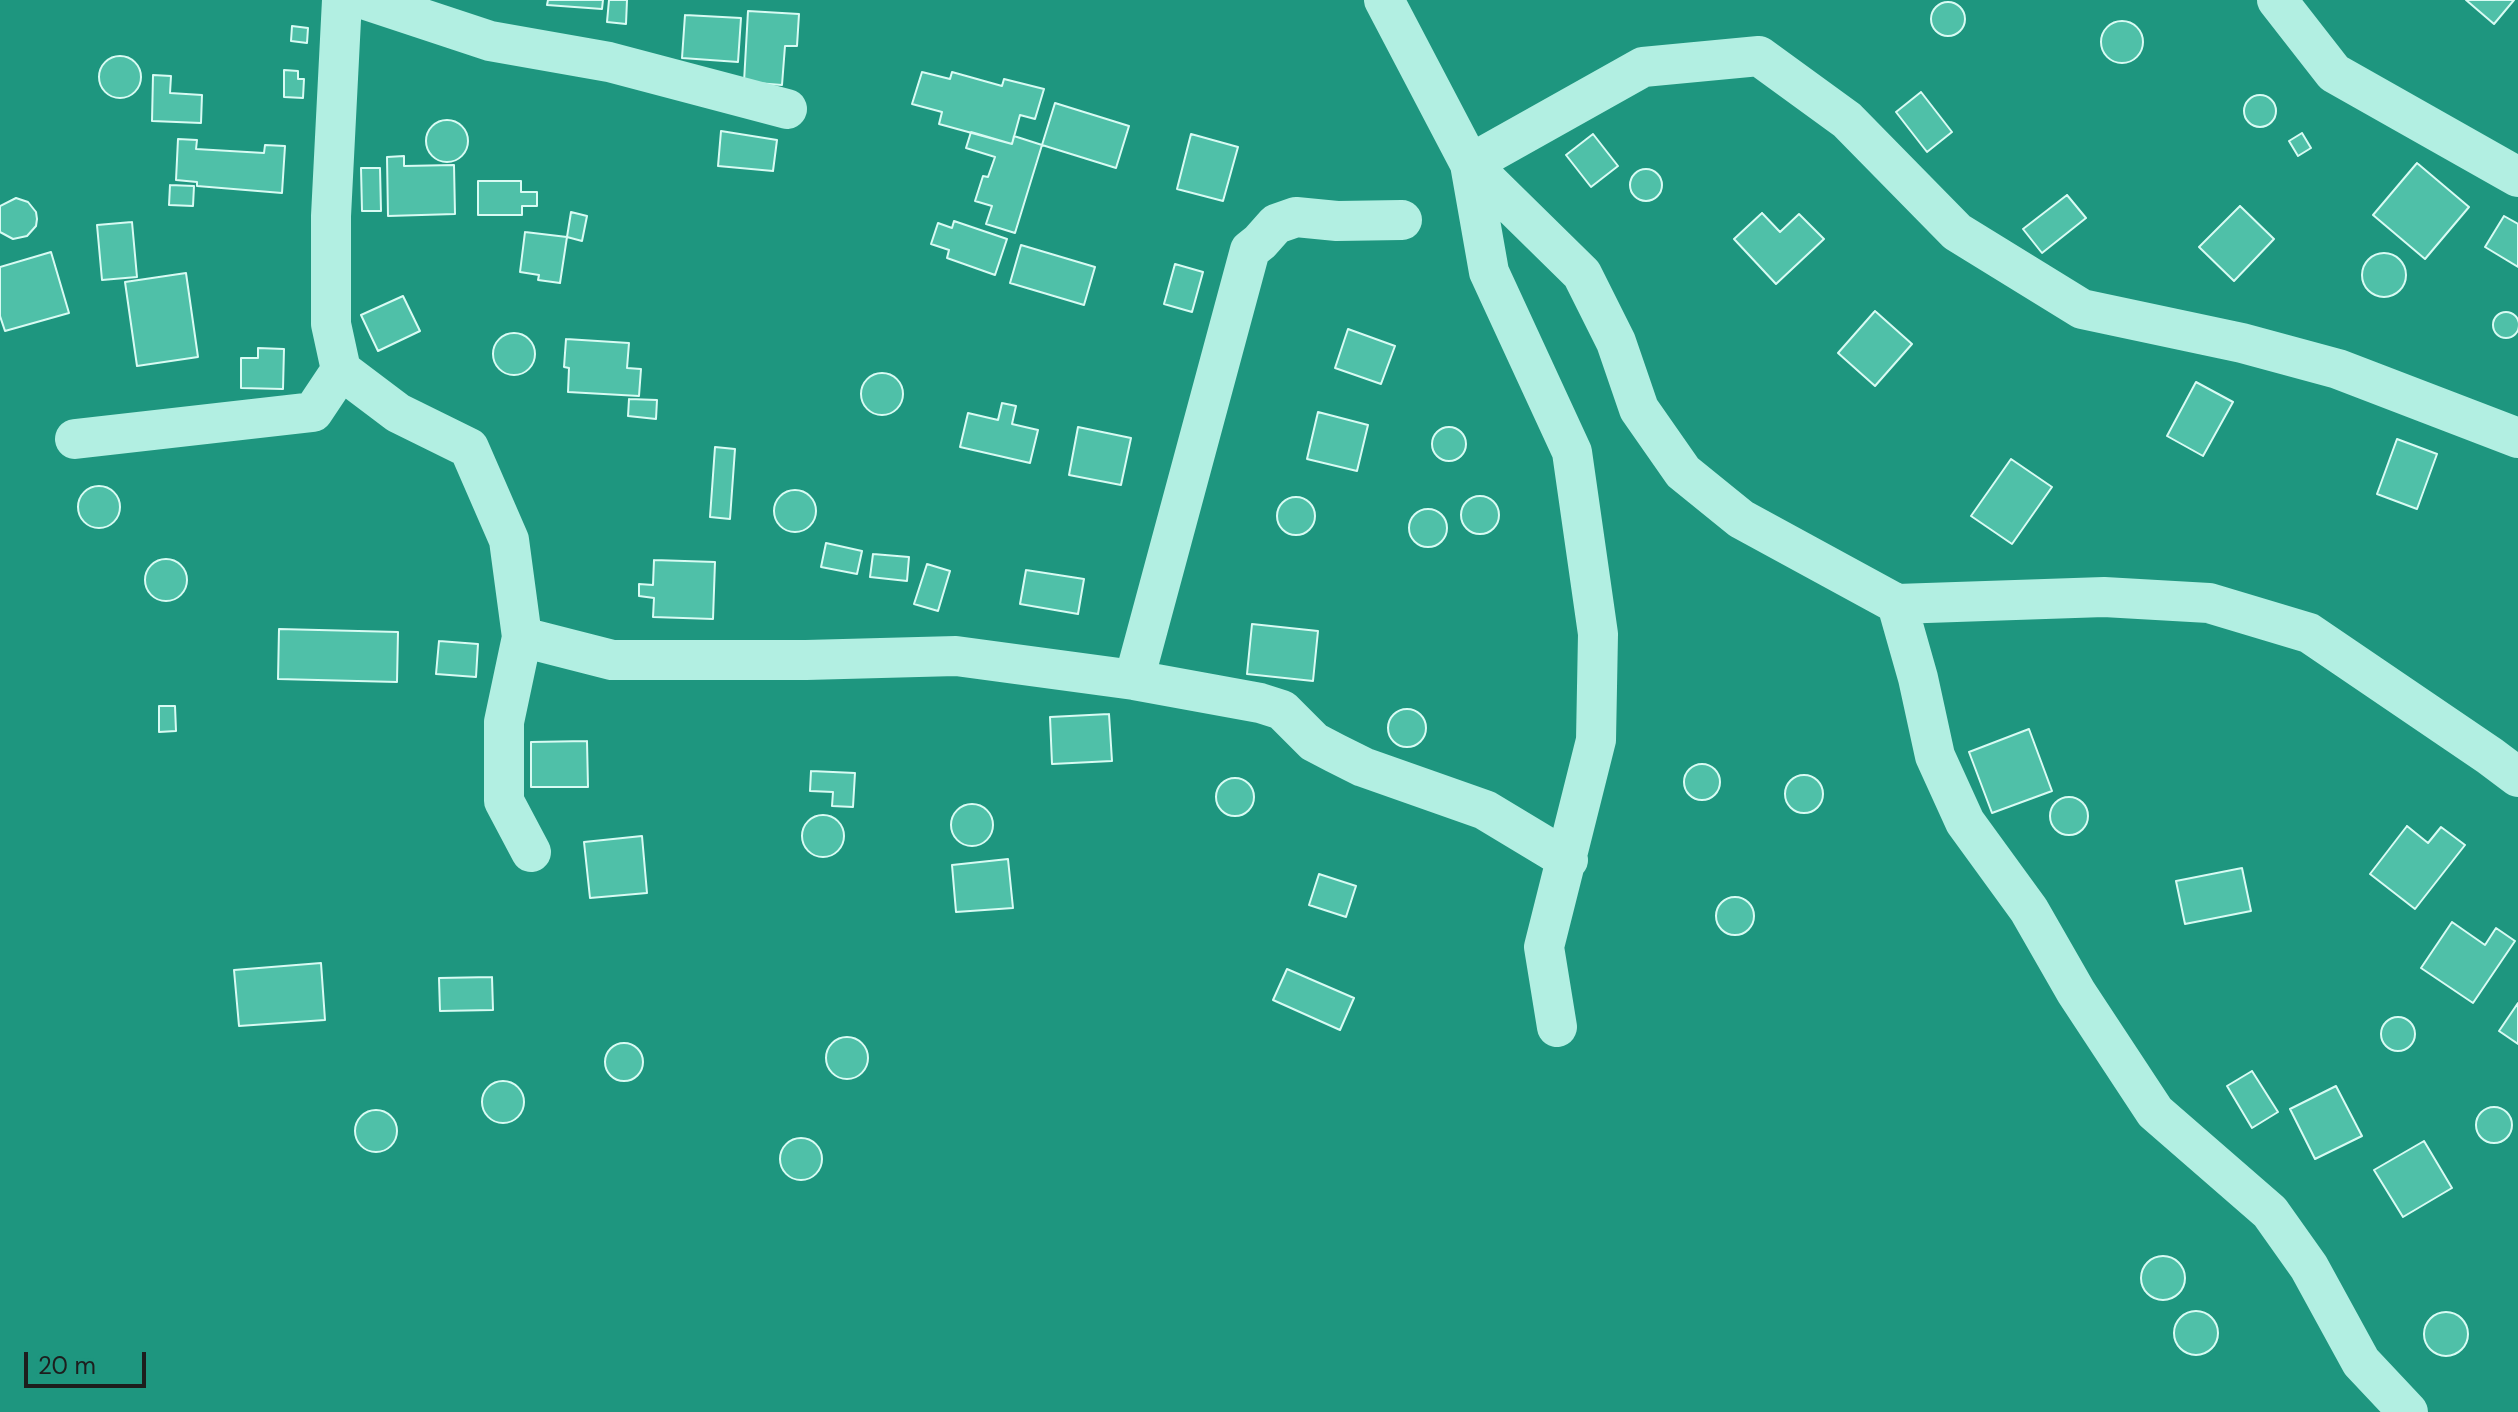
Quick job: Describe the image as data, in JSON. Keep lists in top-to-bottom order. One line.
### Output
{"scale_bar":"20 m"}
